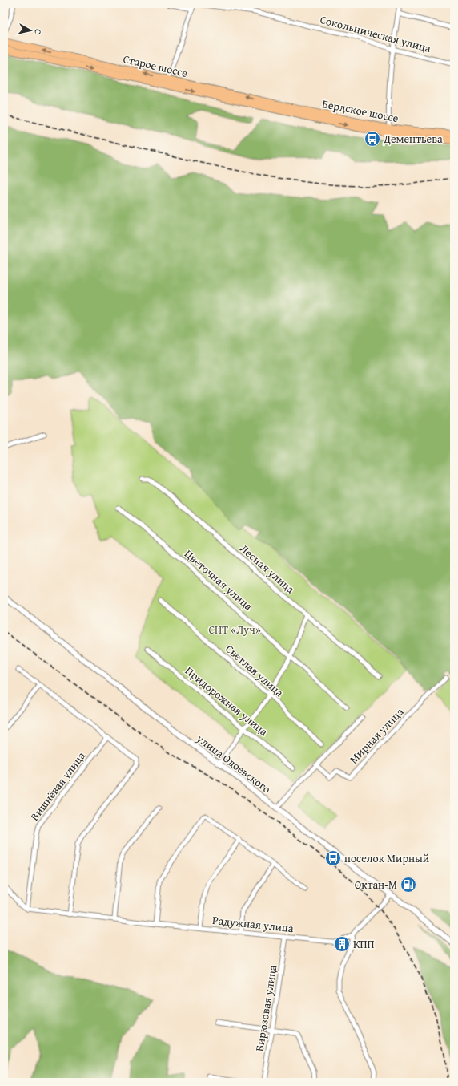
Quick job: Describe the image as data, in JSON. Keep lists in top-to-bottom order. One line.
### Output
{"streets":{"highway":["Старое шоссе","Бердское шоссе"],"street":["Сокольническая улица","Лесная улица","Цветочная улица","Светлая улица","Придорожная улица","Мирная улица","улица Одоевского","Вишнёвая улица","Радужная улица","Бирюзовая улица"]},"crossings":[["Старое шоссе","Бердское шоссе"],["Вишнёвая улица","Радужная улица"],["Радужная улица","Бирюзовая улица"]],"parks":["СНТ «Луч»"],"places":{"bus stop":["Дементьева","поселок Мирный"],"fuel station":["Октан-М"],"building":["КПП"]},"north":"right"}
